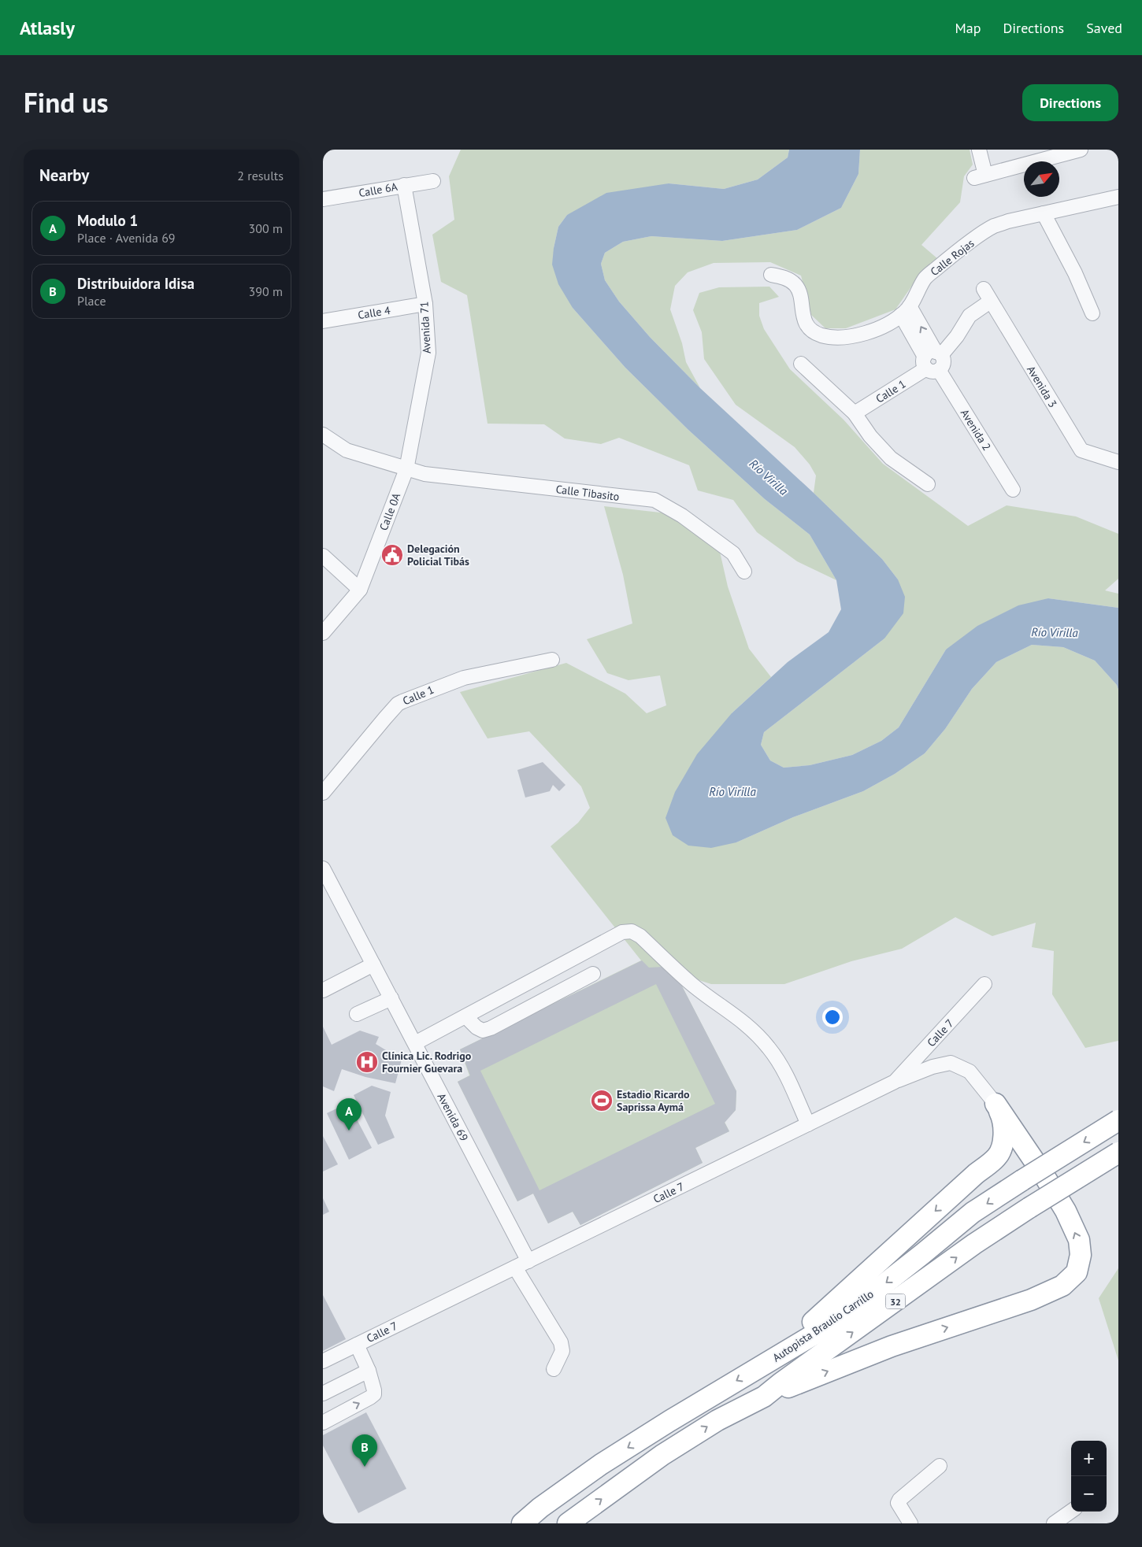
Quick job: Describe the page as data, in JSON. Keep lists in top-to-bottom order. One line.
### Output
{"streets":{"highway":["32","Autopista Braulio Carrillo"],"street":["Calle 6A","Calle Rojas","Calle 4","Avenida 71","Avenida 3","Calle 1","Avenida 2","Calle Tibasito","Calle 0A","Calle 7","Avenida 69"]},"crossings":[["Calle 6A","Avenida 71"],["Calle Rojas","Avenida 2"],["Calle 4","Avenida 71"],["Avenida 71","Calle Tibasito"],["Avenida 71","Calle 0A"],["Avenida 3","Calle 1"],["Calle 1","Avenida 2"],["Calle Tibasito","Calle 0A"],["Calle 7","Avenida 69"]],"water":["Río Virilla"],"places":{"public building":["Delegación Policial Tibás"],"hospital":["Clínica Lic. Rodrigo Fournier Guevara"],"sports":["Estadio Ricardo Saprissa Aymá"]},"north":"top right","page":{"header":"Atlasly","nav":["Map","Directions","Saved"],"title":"Find us","buttons":"Directions","heading":["Nearby","2 results"],"list":[{"mark":"A","name":"Modulo 1","note":"Place · Avenida 69","value":"300 m"},{"mark":"B","name":"Distribuidora Idisa","note":"Place","value":"390 m"}],"pins":["A","B"],"map_buttons":["+","−"]}}
